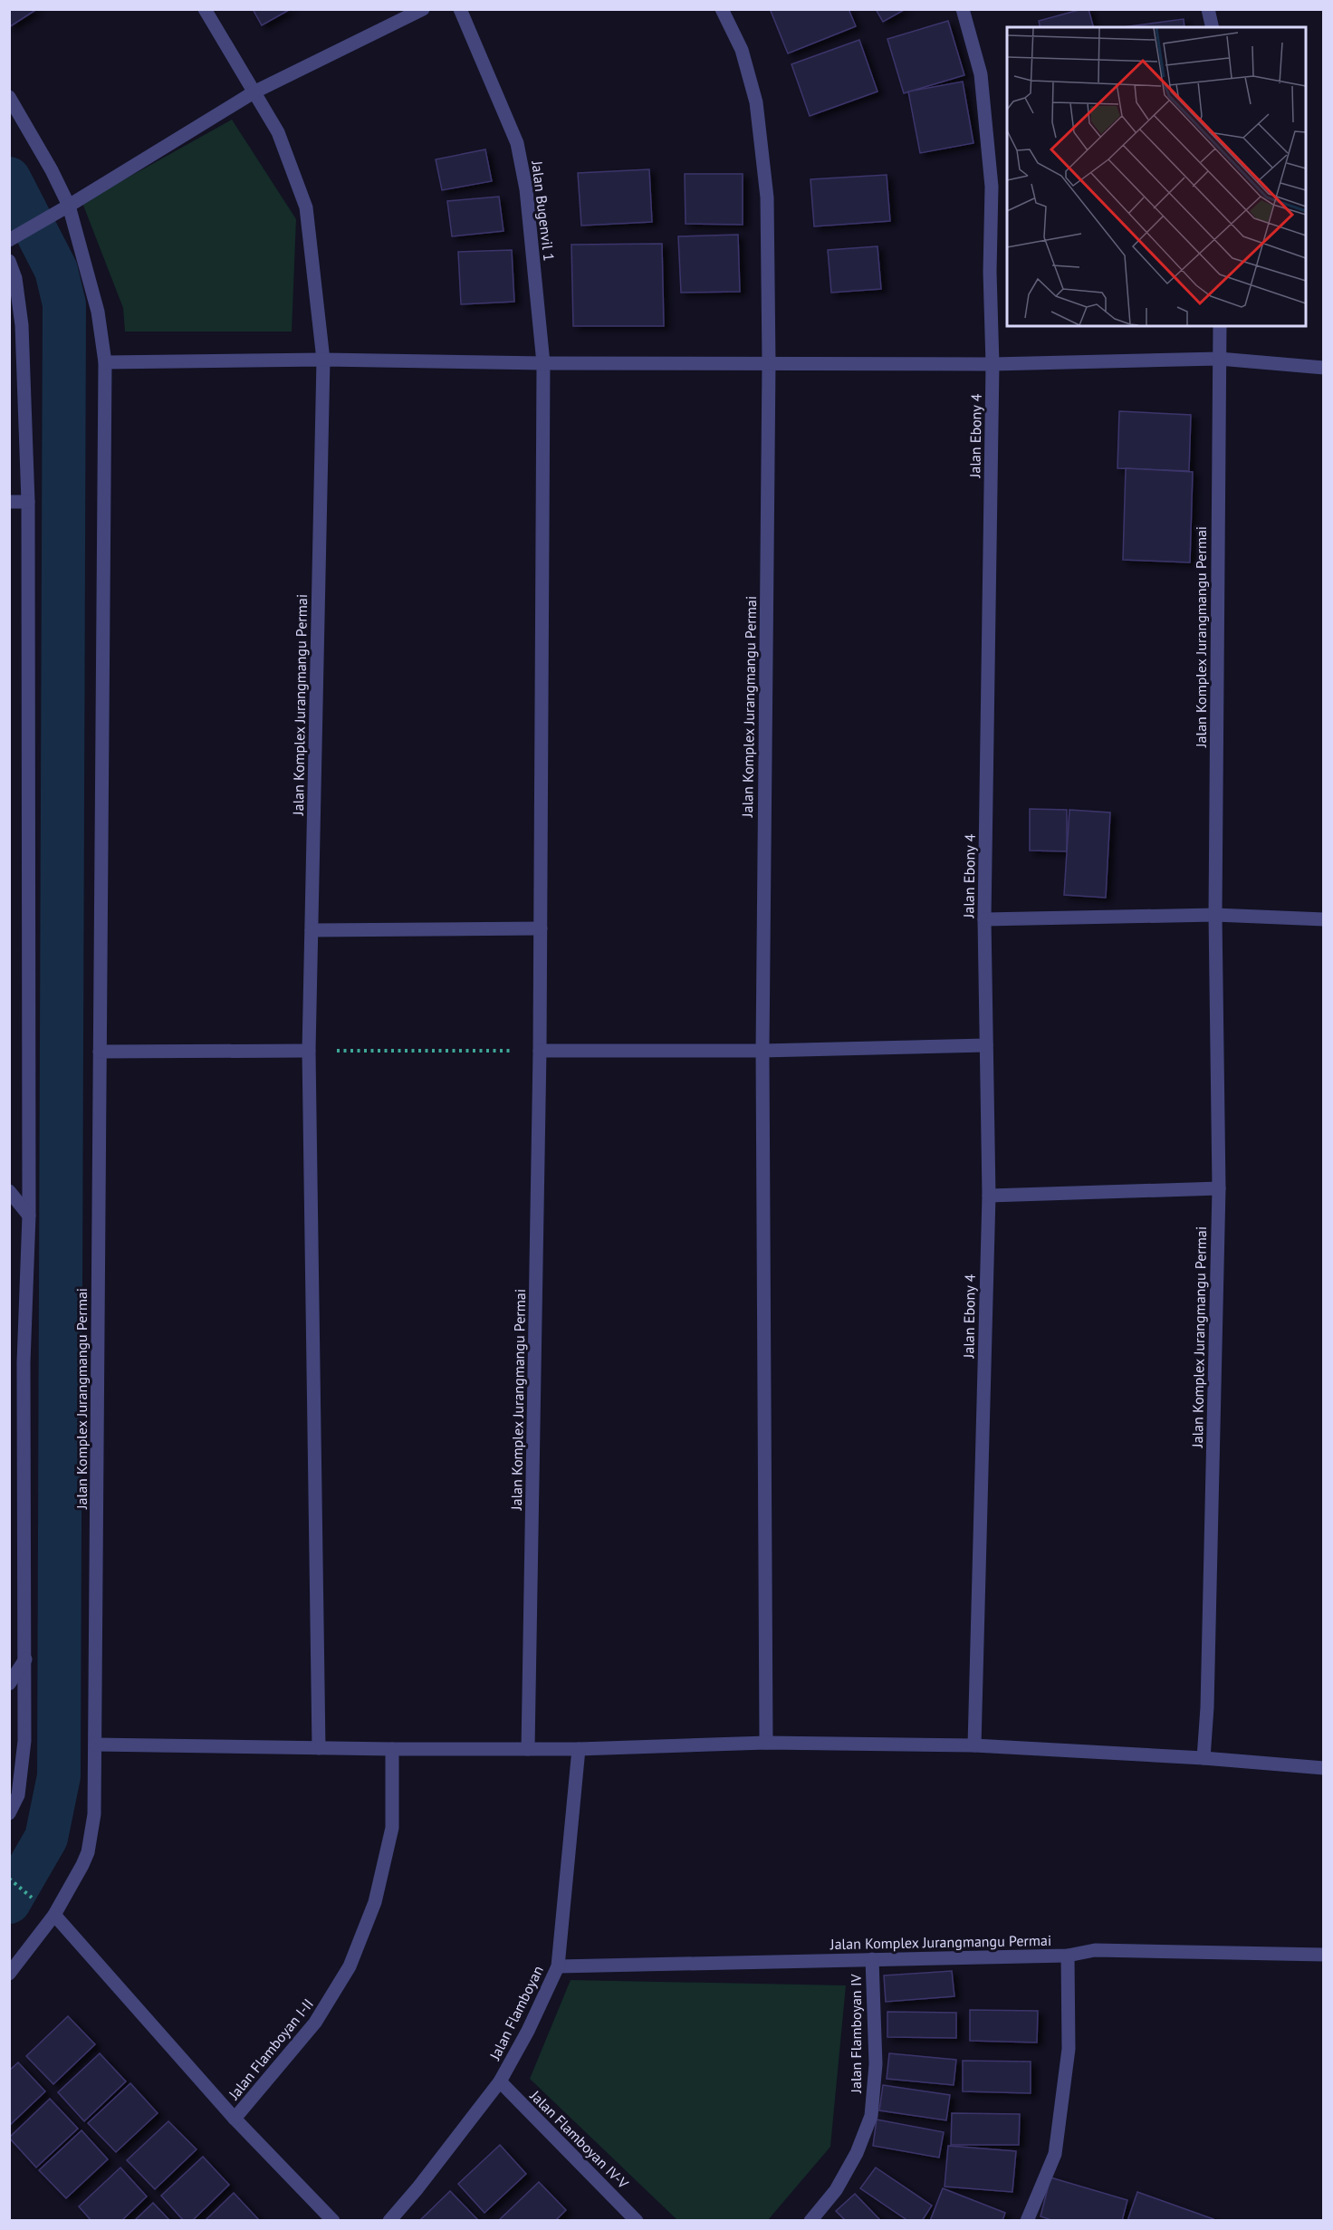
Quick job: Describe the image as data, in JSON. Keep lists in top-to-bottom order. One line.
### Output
{"streets":{"street":["Jalan Bugenvil 1","Jalan Ebony 4","Jalan Komplex Jurangmangu Permai","Jalan Flamboyan","Jalan Flamboyan IV","Jalan Flamboyan I-II","Jalan Flamboyan IV-V"]},"crossings":[["Jalan Bugenvil 1","Jalan Komplex Jurangmangu Permai"],["Jalan Komplex Jurangmangu Permai","Jalan Flamboyan"],["Jalan Komplex Jurangmangu Permai","Jalan Flamboyan IV"],["Jalan Flamboyan","Jalan Flamboyan IV-V"]]}
